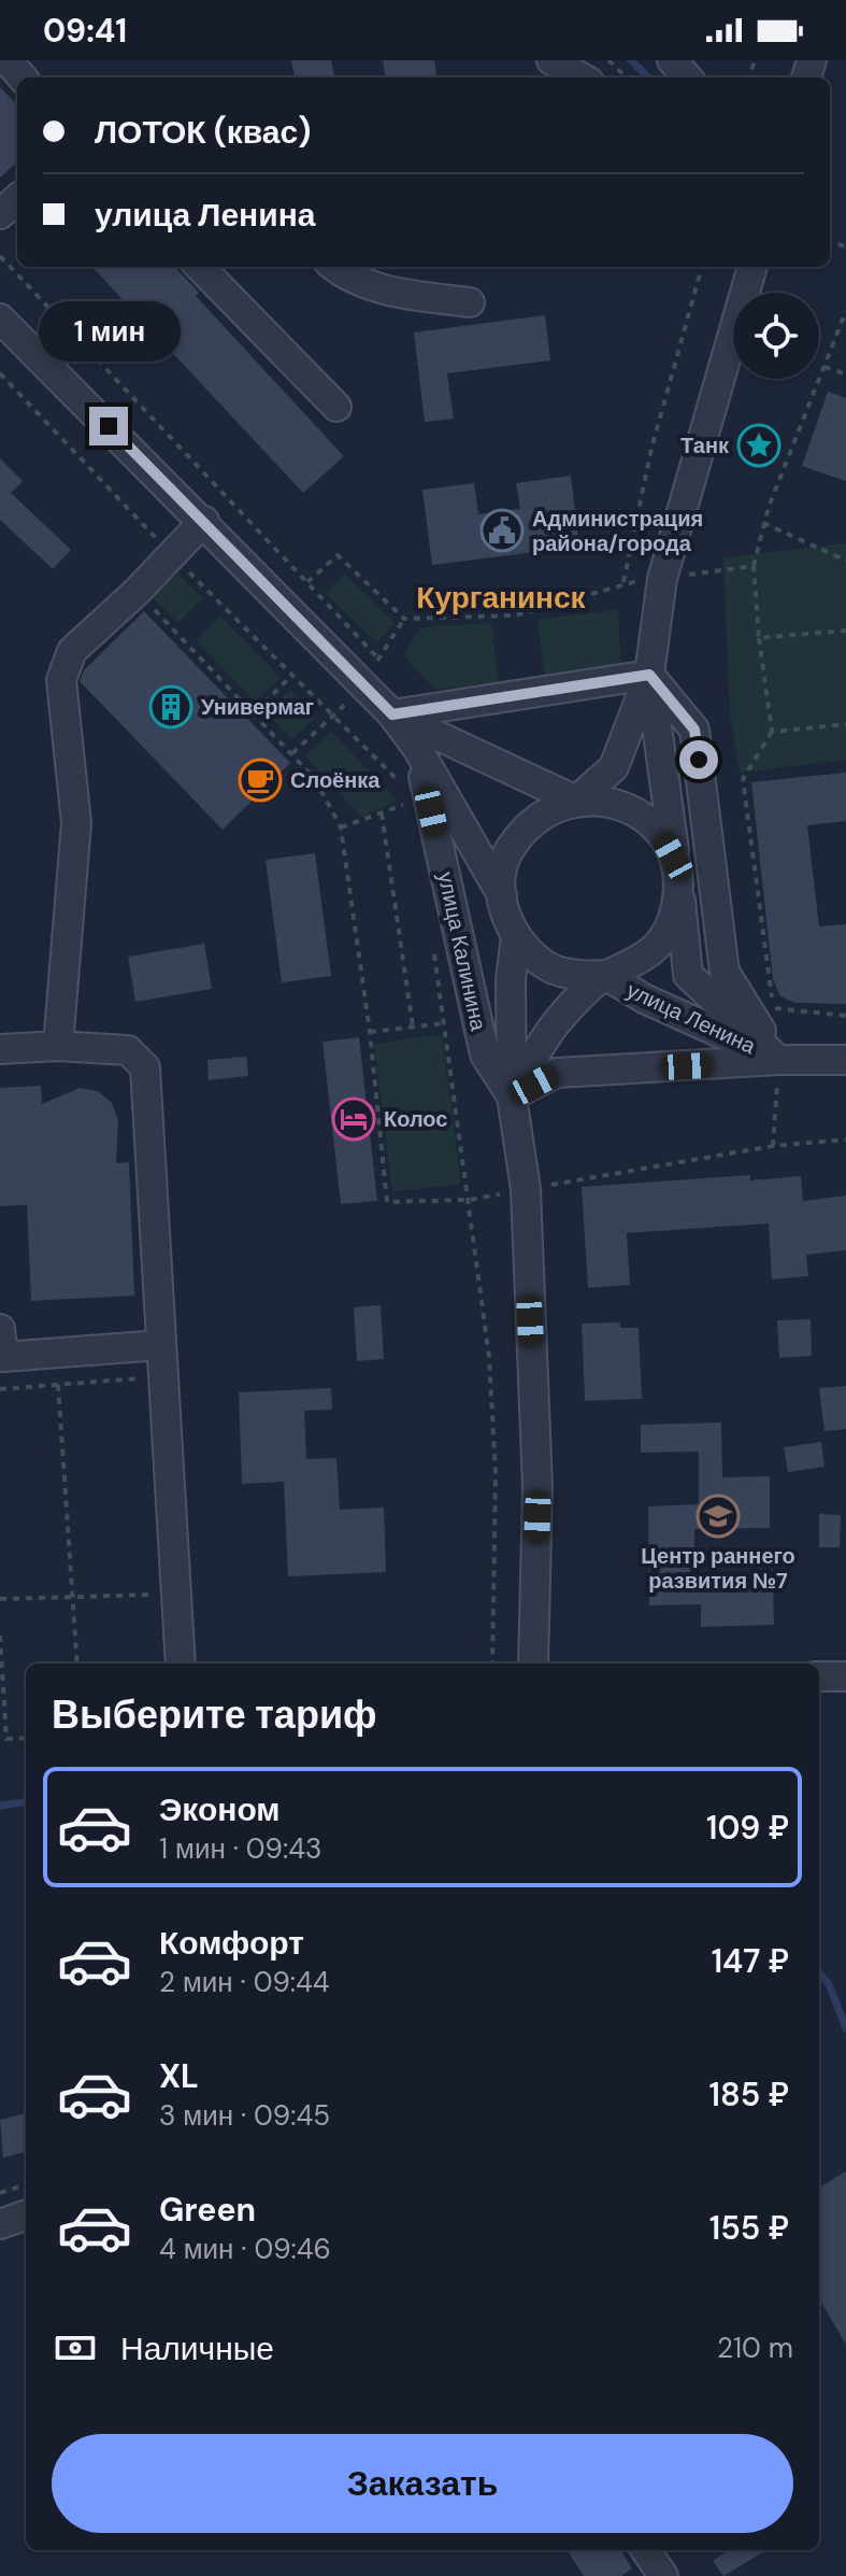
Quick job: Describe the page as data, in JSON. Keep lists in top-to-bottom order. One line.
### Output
{"streets":{"street":["улица Калинина","улица Ленина"]},"crossings":[["улица Калинина","улица Ленина"]],"districts":["Курганинск"],"places":{"place":["Танк"],"public building":["Администрация района/города"],"building":["Универмаг"],"cafe":["Слоёнка"],"hotel":["Колос"],"school or university":["Центр раннего развития №7"]},"page":{"status":"09:41","banner":["ЛОТОК (квас)","улица Ленина"],"bubble":"1 мин","heading":"Выберите тариф","list":[{"name":"Эконом","note":"1 мин · 09:43","value":"109 ₽"},{"name":"Комфорт","note":"2 мин · 09:44","value":"147 ₽"},{"name":"XL","note":"3 мин · 09:45","value":"185 ₽"},{"name":"Green","note":"4 мин · 09:46","value":"155 ₽"}],"pay":["Наличные","210 m"],"buttons":"Заказать"}}
